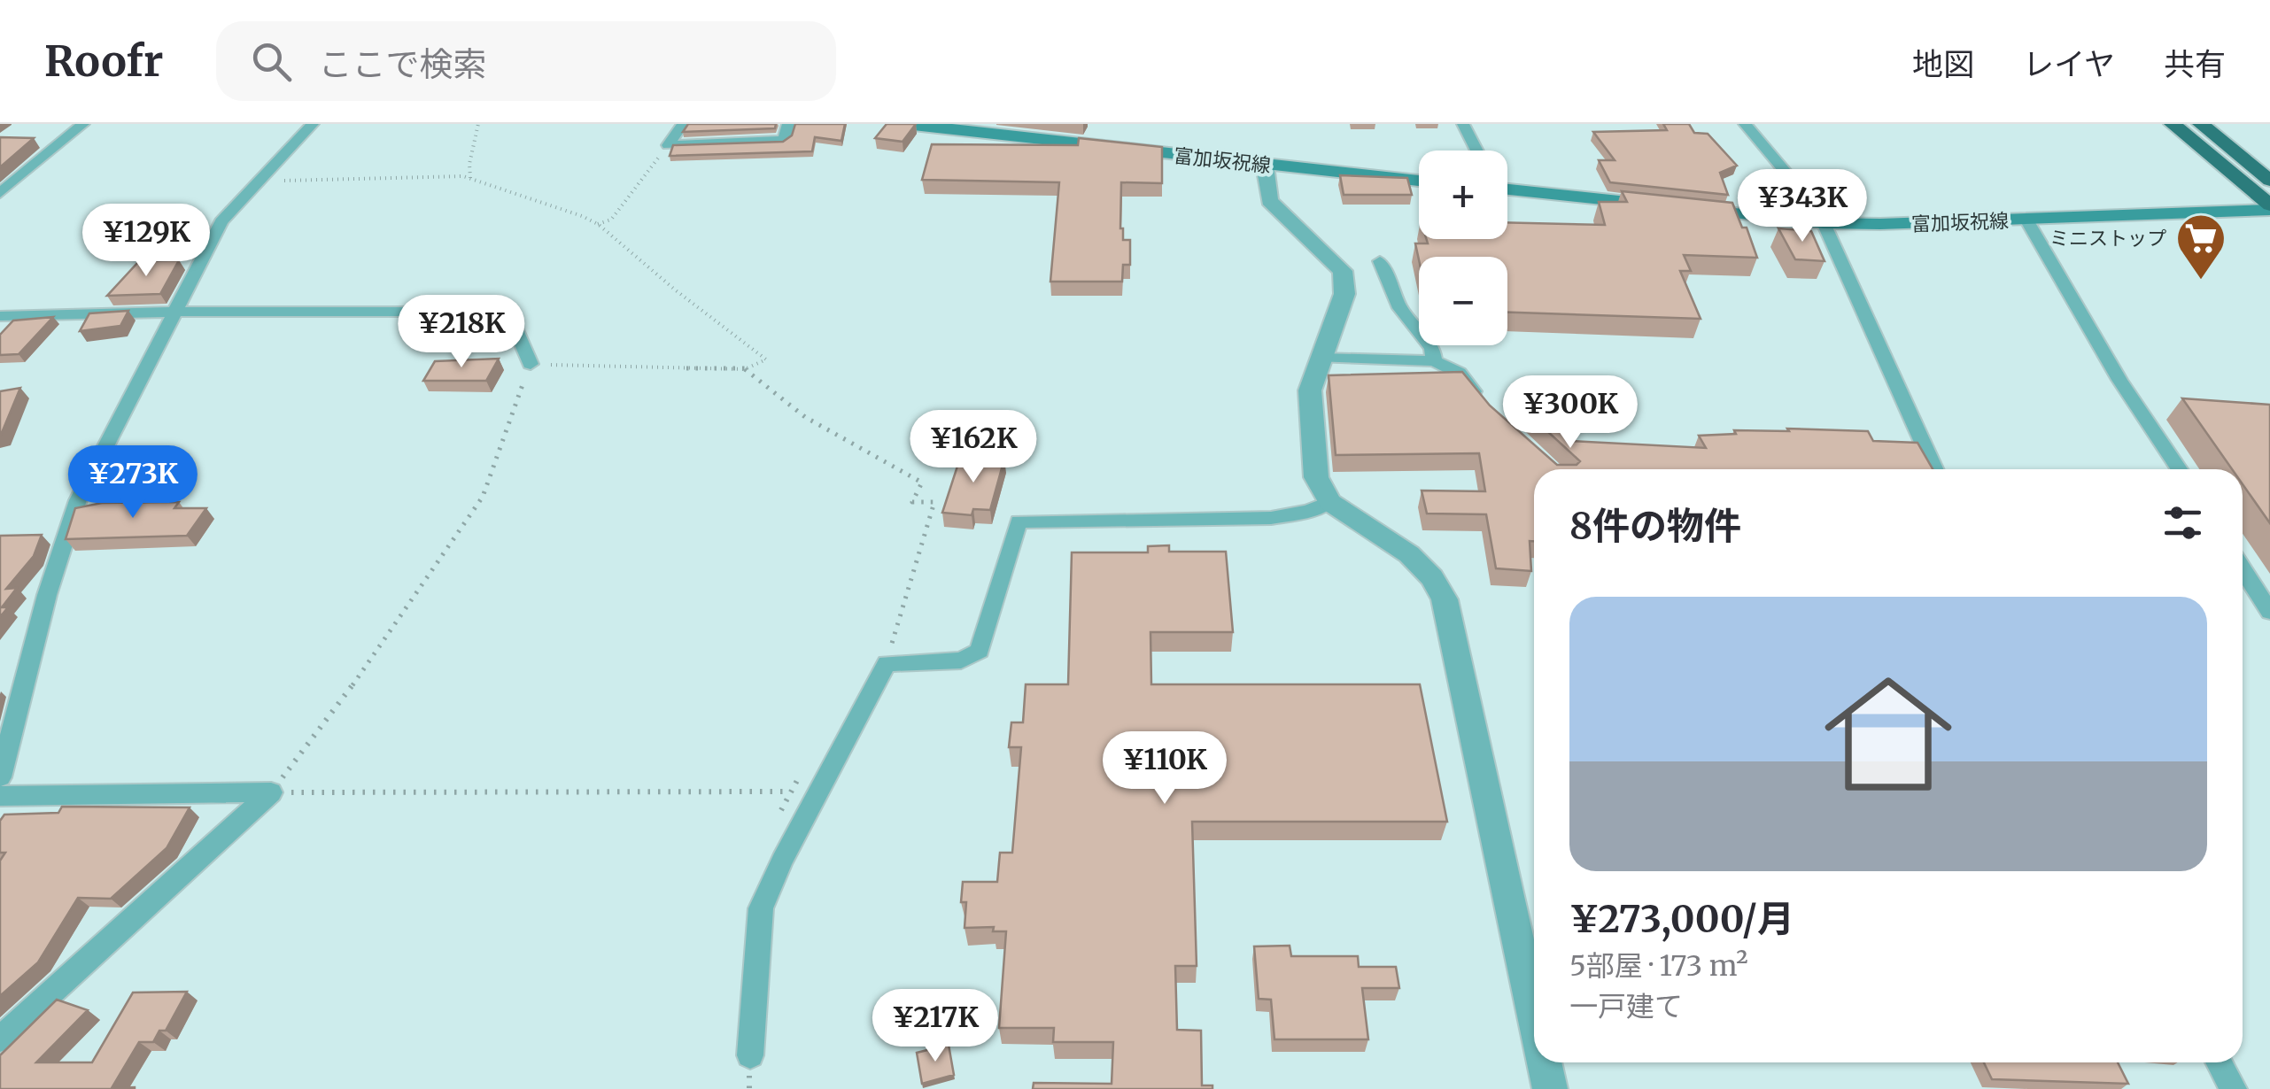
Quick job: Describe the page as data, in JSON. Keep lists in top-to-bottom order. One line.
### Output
{"streets":{"main road":["富加坂祝線"]},"places":{"supermarket":["ミニストップ"]},"page":{"header":"Roofr","search":"ここで検索","nav":["地図","レイヤ","共有"],"map_buttons":["+","−"],"price":["¥343K","¥129K","¥218K","¥300K","¥162K","¥273K","¥110K","¥217K"],"heading":"8件の物件","list":[{"name":"¥273,000/月","note":"5部屋 · 173 m² · 一戸建て"}]}}
